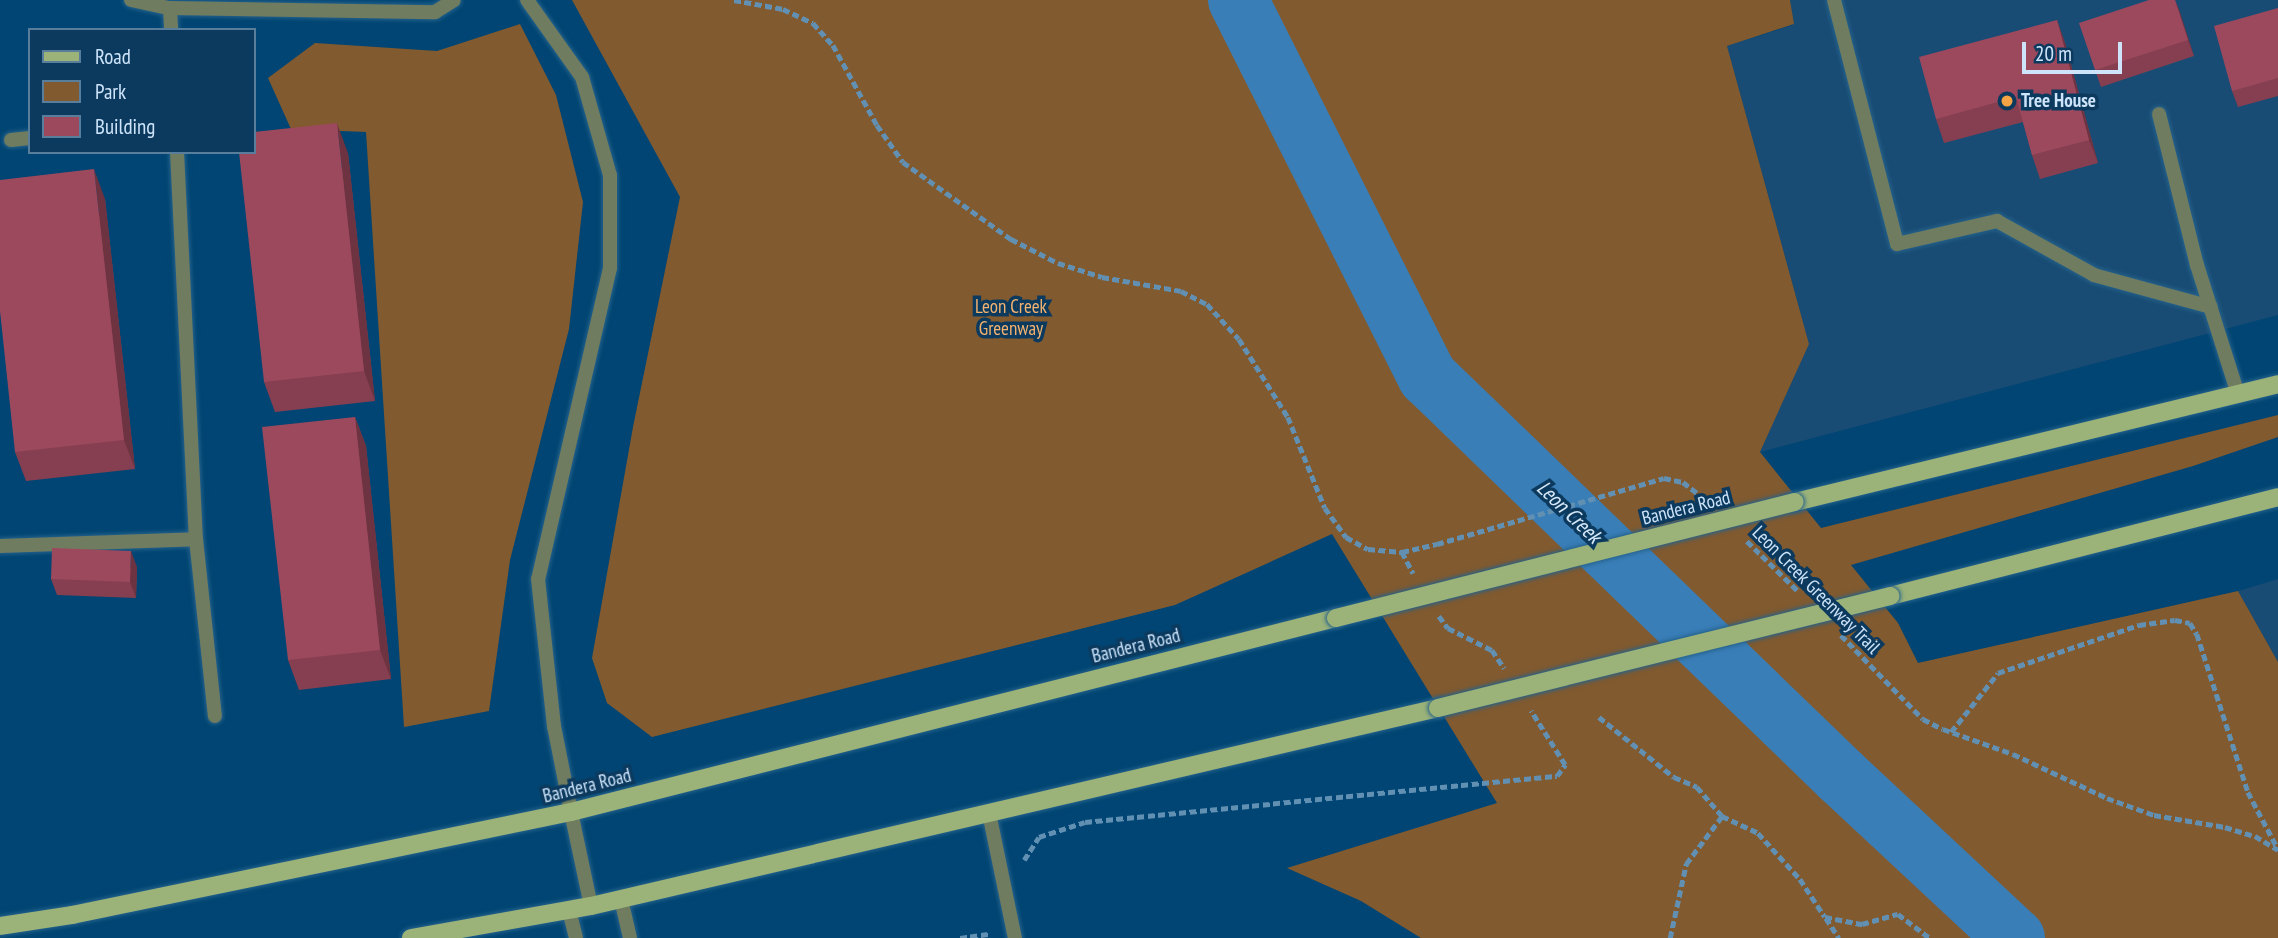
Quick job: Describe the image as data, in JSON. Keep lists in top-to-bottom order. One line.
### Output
{"streets":{"main road":["Bandera Road"],"path":["Leon Creek Greenway Trail"]},"water":["Leon Creek"],"parks":["Leon Creek Greenway"],"places":["Tree House"],"legend":["Road","Park","Building"],"scale_bar":"20 m"}
